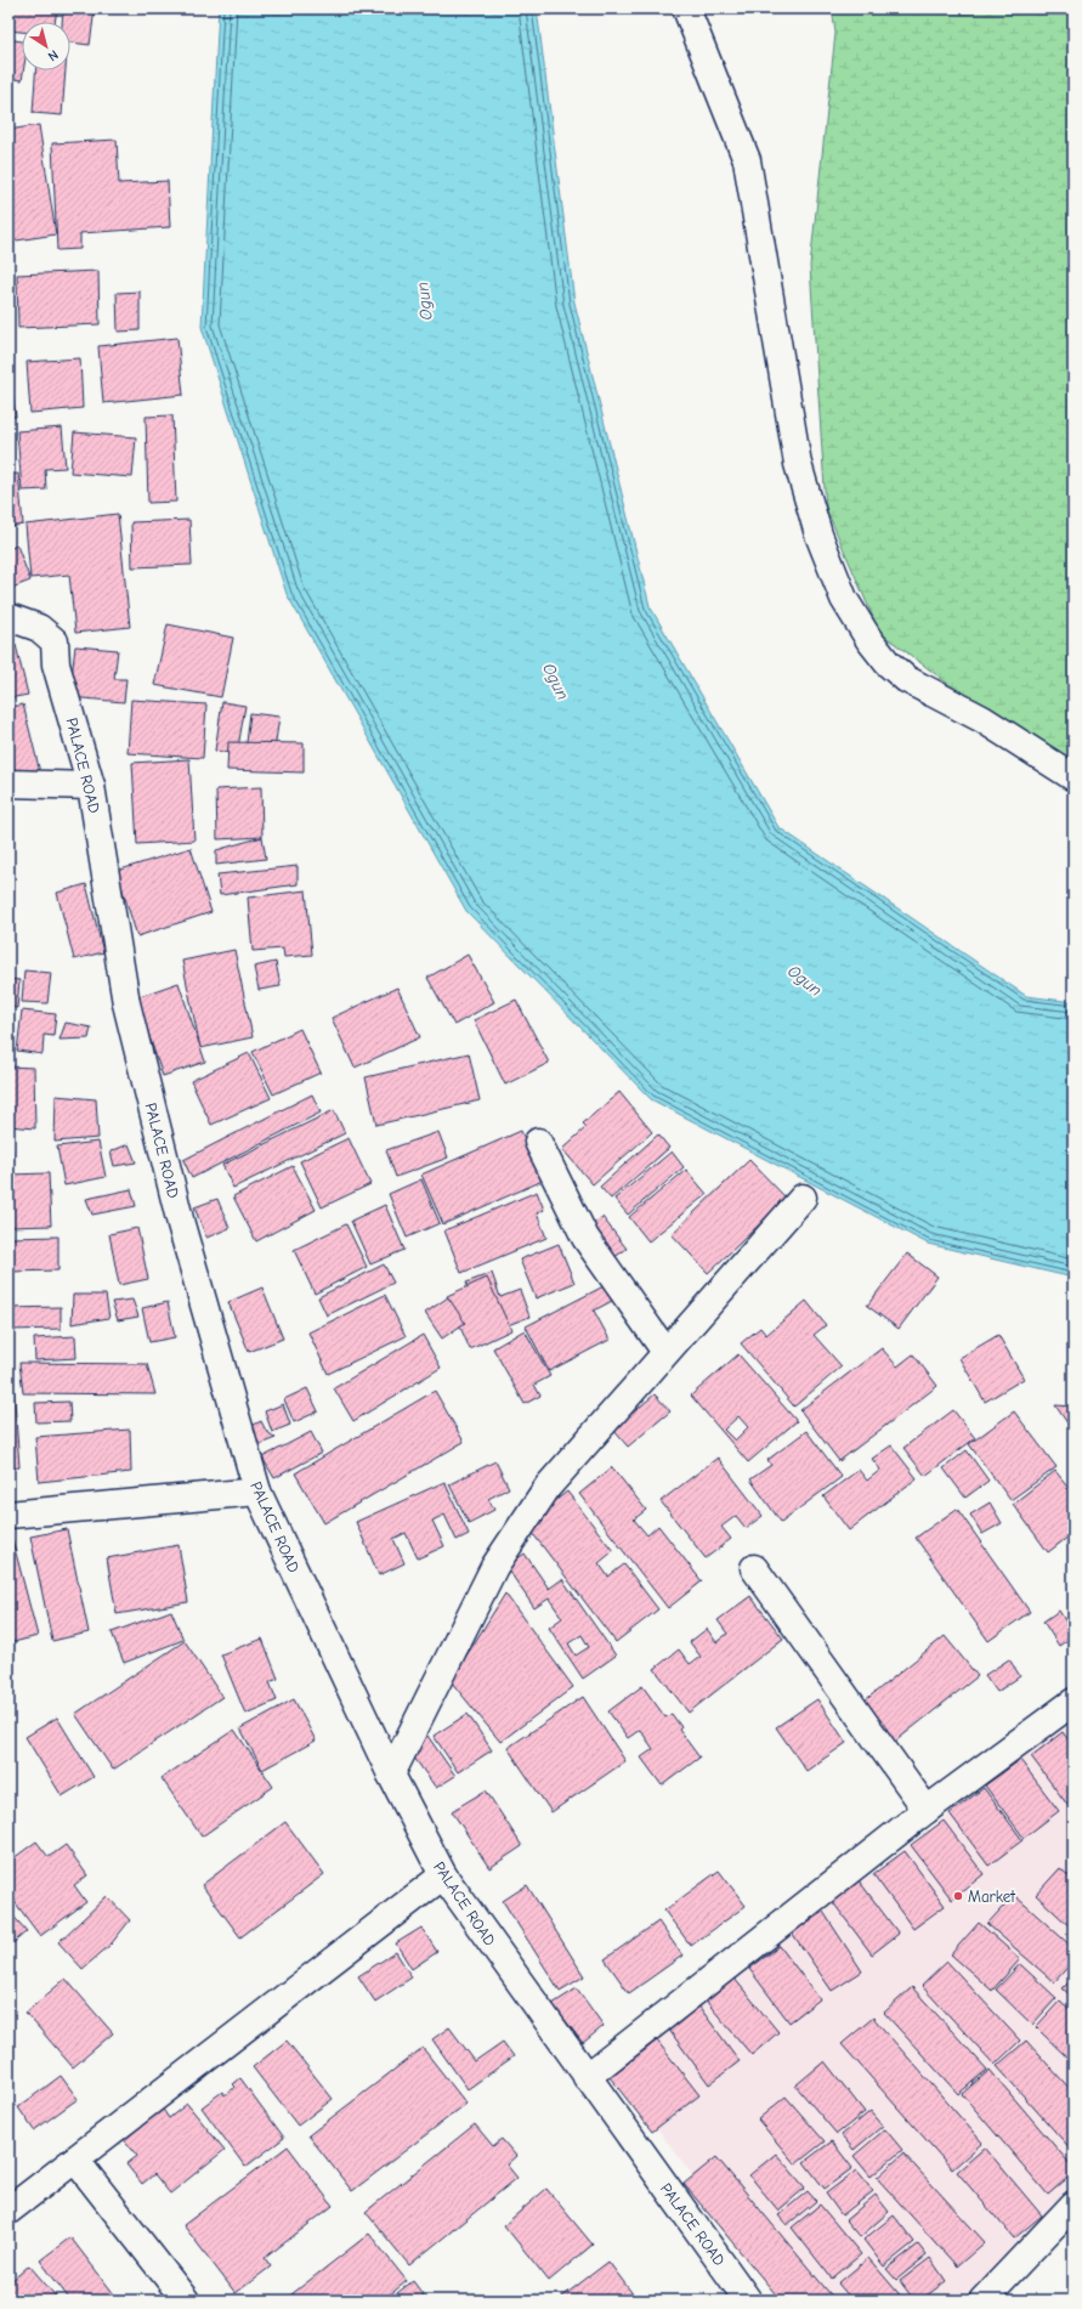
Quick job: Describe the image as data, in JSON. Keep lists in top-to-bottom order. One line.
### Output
{"streets":{"street":["PALACE ROAD"]},"water":["Ogun"],"places":["Market"],"north":"bottom right"}
